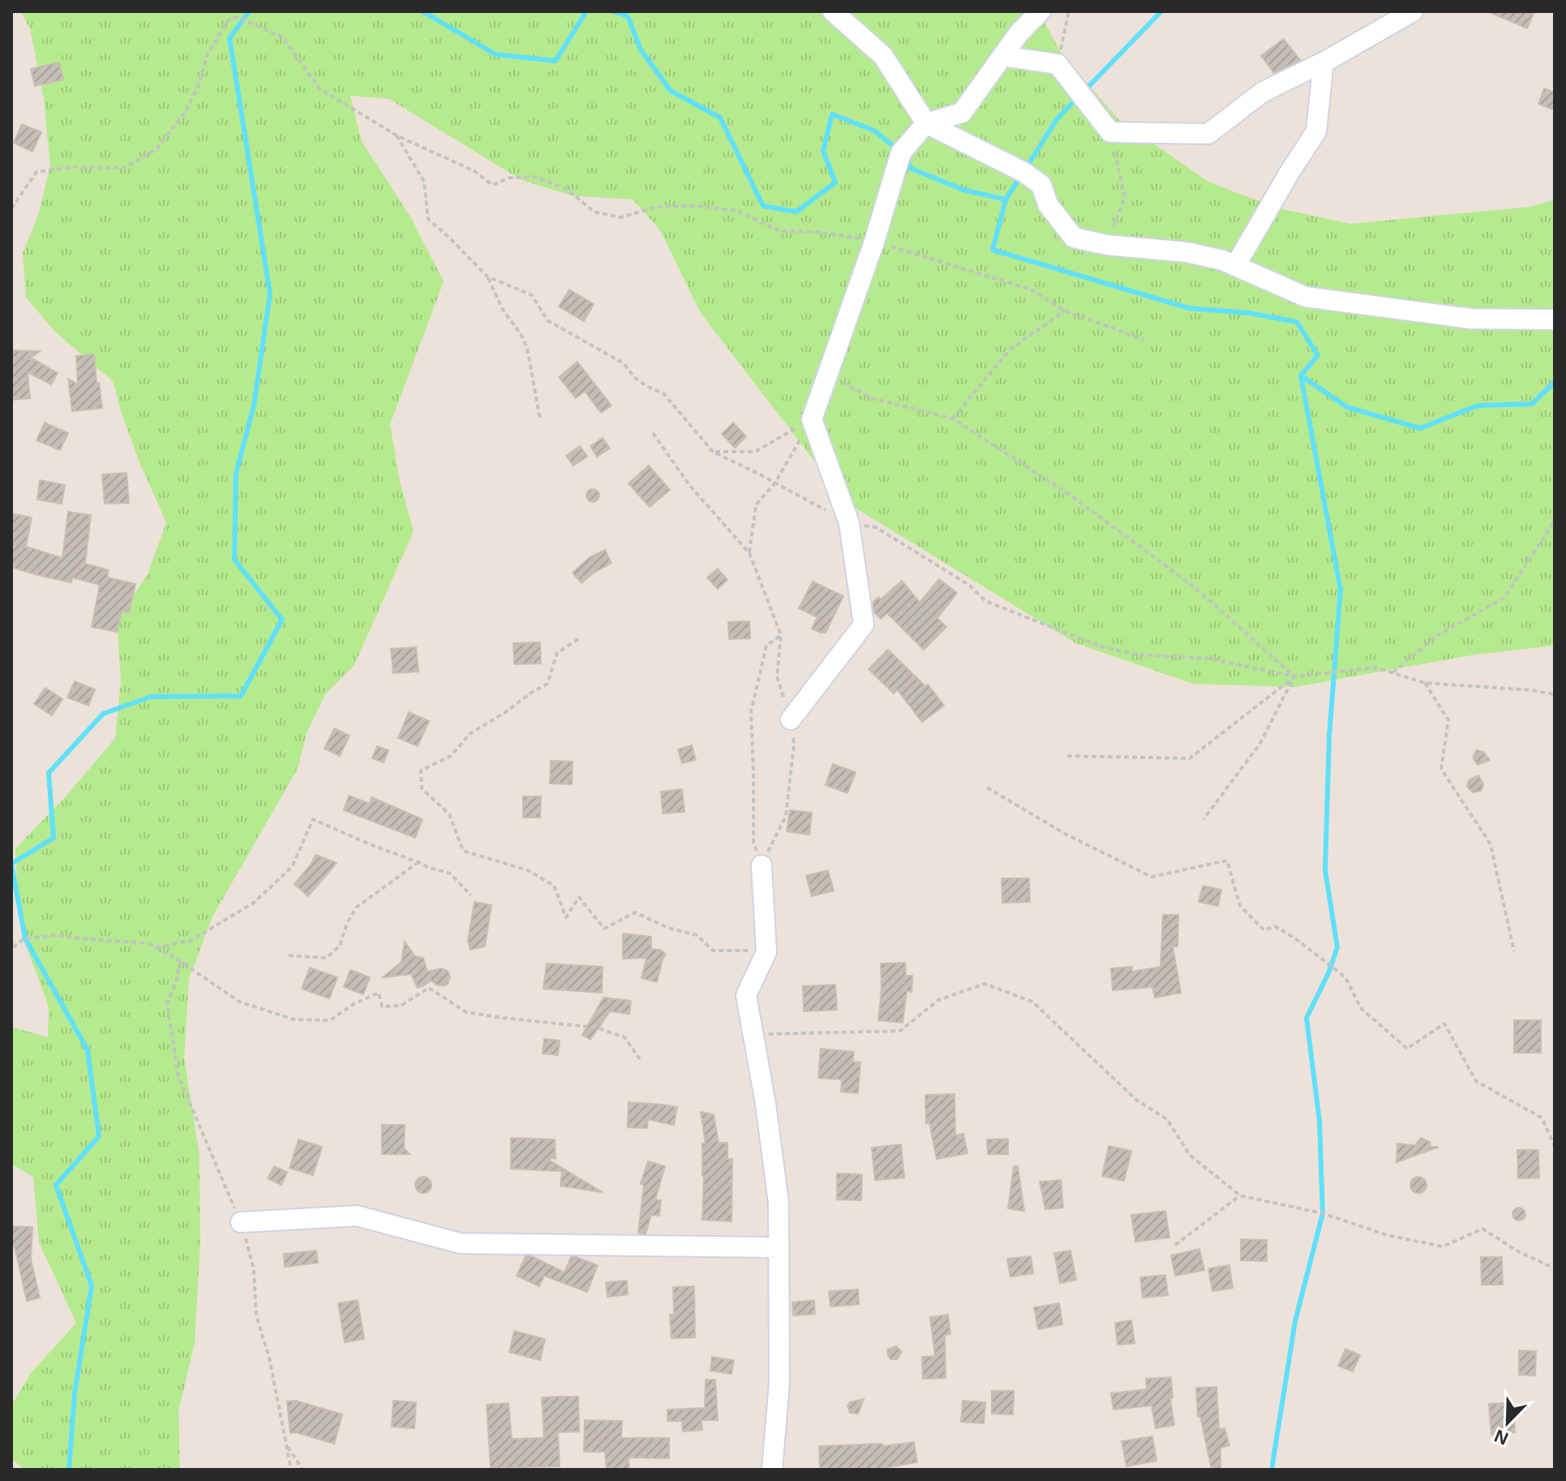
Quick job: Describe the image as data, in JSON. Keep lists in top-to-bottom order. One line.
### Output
{"north":"bottom left"}
